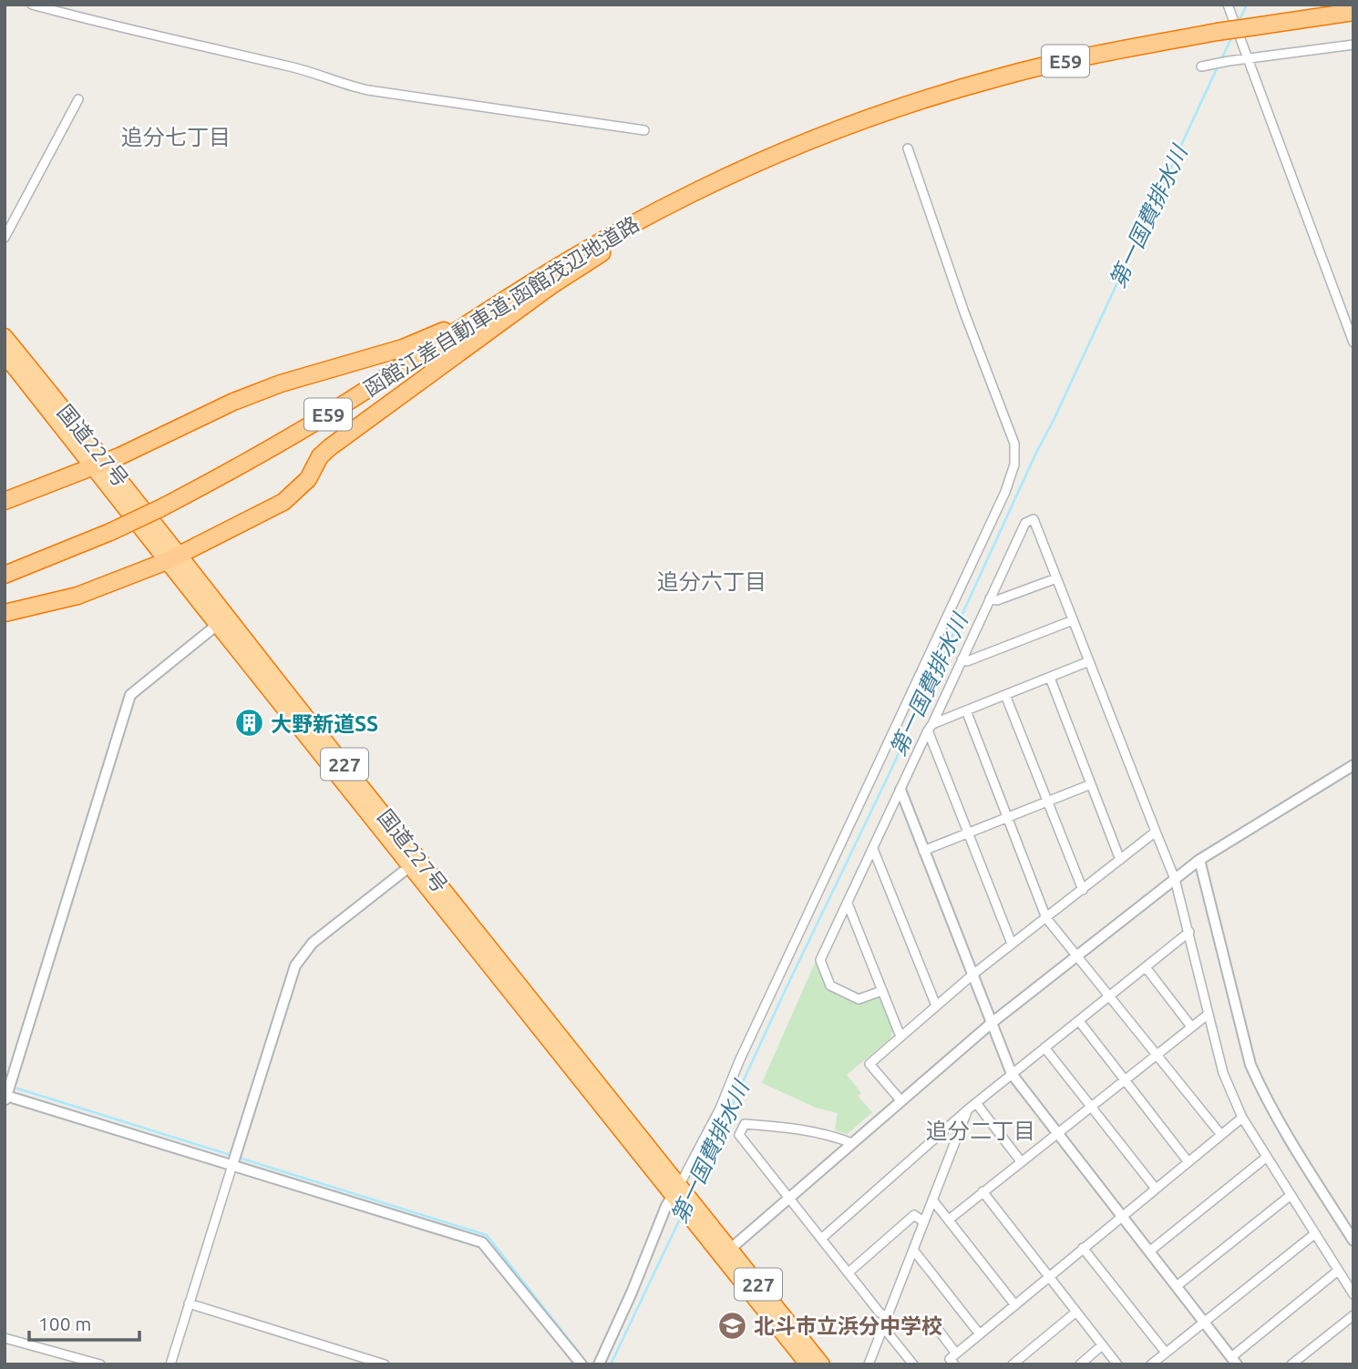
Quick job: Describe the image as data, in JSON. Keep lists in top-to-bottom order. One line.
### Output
{"streets":{"highway":["E59","函館江差自動車道;函館茂辺地道路","国道227号","227"]},"districts":["追分七丁目","追分六丁目","追分二丁目"],"water":["第一国費排水川"],"places":{"building":["大野新道SS"],"school or university":["北斗市立浜分中学校"]},"scale_bar":"100 m"}
